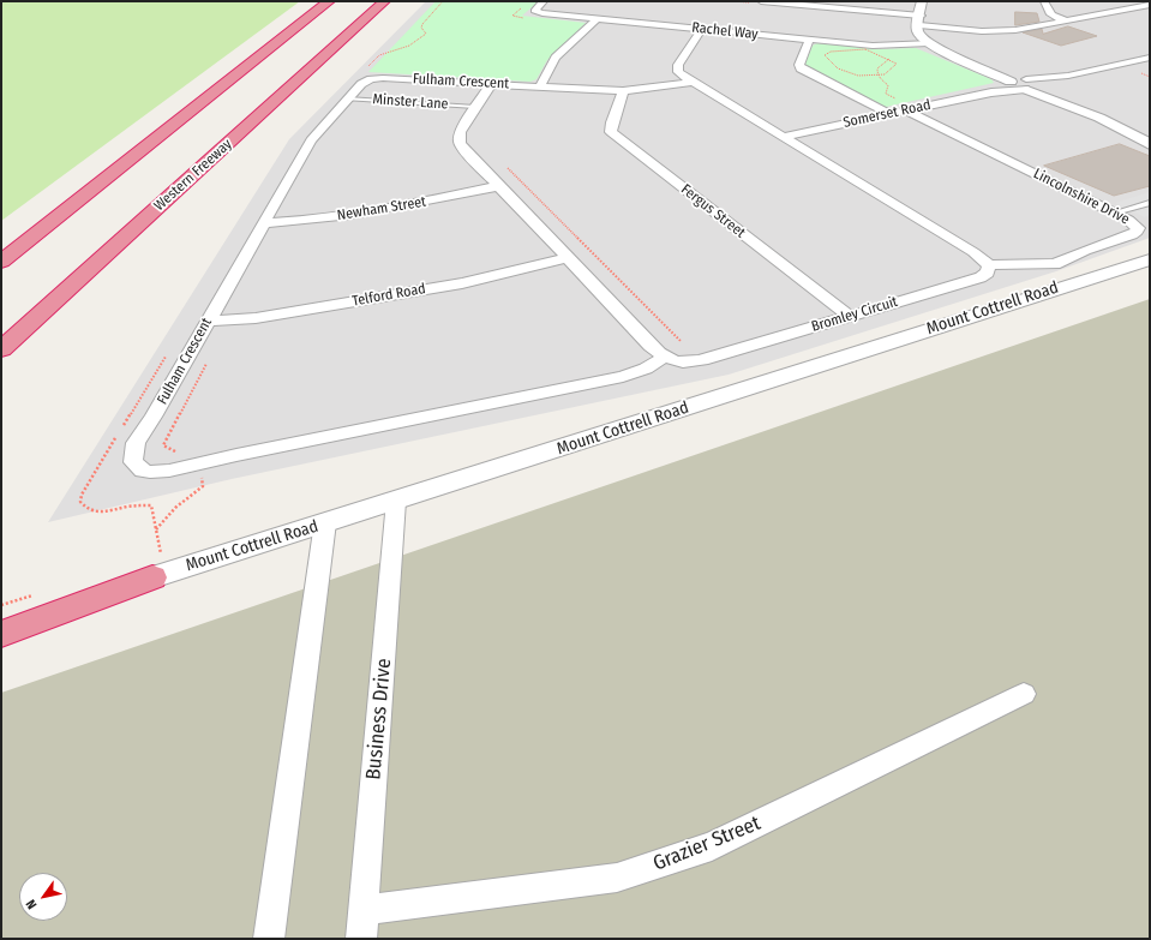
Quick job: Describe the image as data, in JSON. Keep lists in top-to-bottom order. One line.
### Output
{"streets":{"highway":["Western Freeway"],"street":["Rachel Way","Fulham Crescent","Somerset Road","Lincolnshire Drive","Newham Street","Fergus Street","Telford Road","Mount Cottrell Road","Bromley Circuit","Business Drive","Grazier Street"],"lane":["Minster Lane"]},"crossings":[["Fulham Crescent","Minster Lane"],["Fulham Crescent","Newham Street"],["Fulham Crescent","Fergus Street"],["Fulham Crescent","Telford Road"],["Fulham Crescent","Bromley Circuit"],["Somerset Road","Lincolnshire Drive"],["Lincolnshire Drive","Bromley Circuit"],["Fergus Street","Bromley Circuit"],["Mount Cottrell Road","Business Drive"],["Business Drive","Grazier Street"]],"north":"bottom left"}
